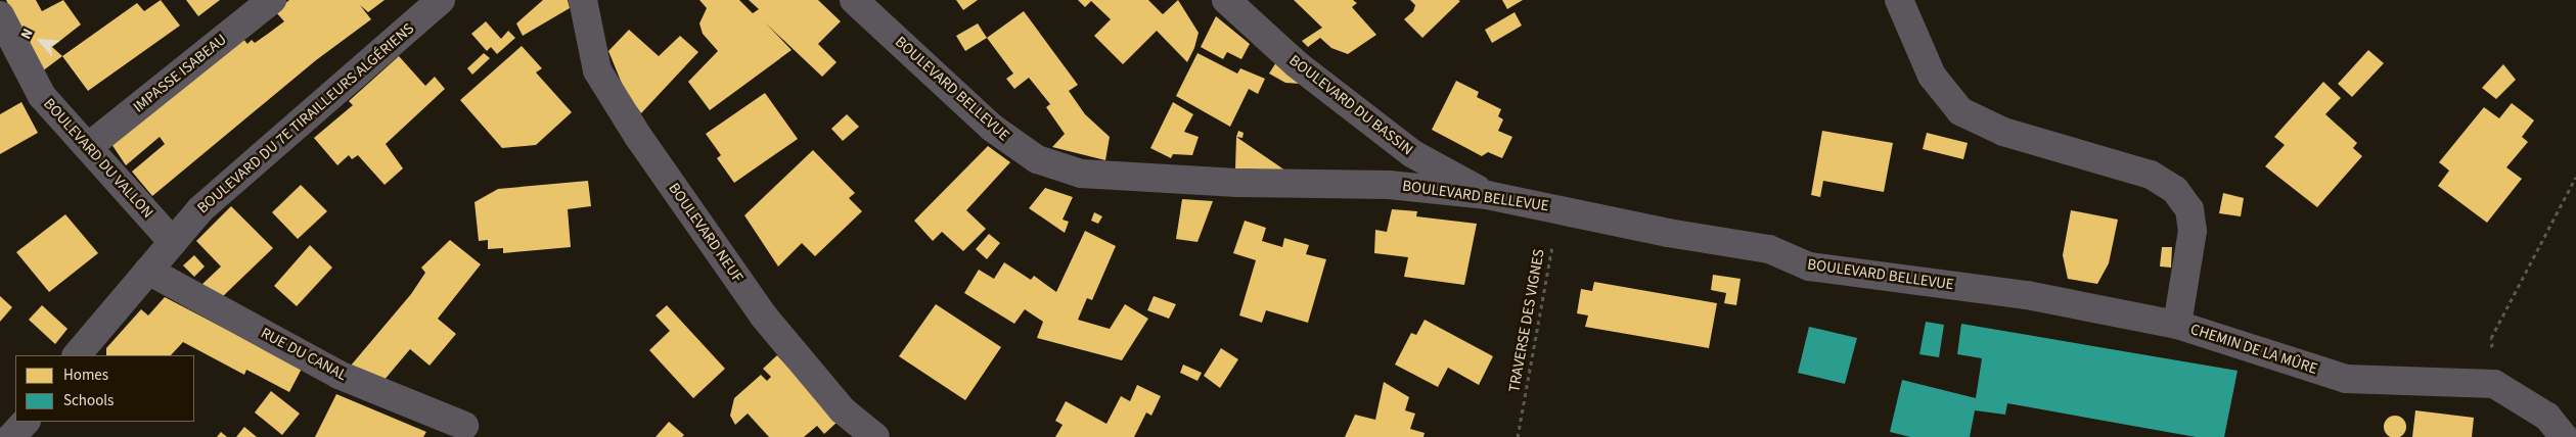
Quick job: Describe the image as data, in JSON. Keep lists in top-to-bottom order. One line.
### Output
{"streets":{"street":["IMPASSE ISABEAU","BOULEVARD BELLEVUE","BOULEVARD DU BASSIN","BOULEVARD DU 7E TIRAILLEURS ALGÉRIENS","BOULEVARD DU VALLON","BOULEVARD NEUF","CHEMIN DE LA MÛRE","RUE DU CANAL"],"path":["TRAVERSE DES VIGNES"]},"crossings":[["IMPASSE ISABEAU","BOULEVARD DU VALLON"],["BOULEVARD BELLEVUE","BOULEVARD DU BASSIN"],["BOULEVARD BELLEVUE","TRAVERSE DES VIGNES"],["BOULEVARD BELLEVUE","CHEMIN DE LA MÛRE"],["BOULEVARD DU 7E TIRAILLEURS ALGÉRIENS","BOULEVARD DU VALLON"],["BOULEVARD DU 7E TIRAILLEURS ALGÉRIENS","RUE DU CANAL"]],"legend":["Homes","Schools"],"north":"top left"}
